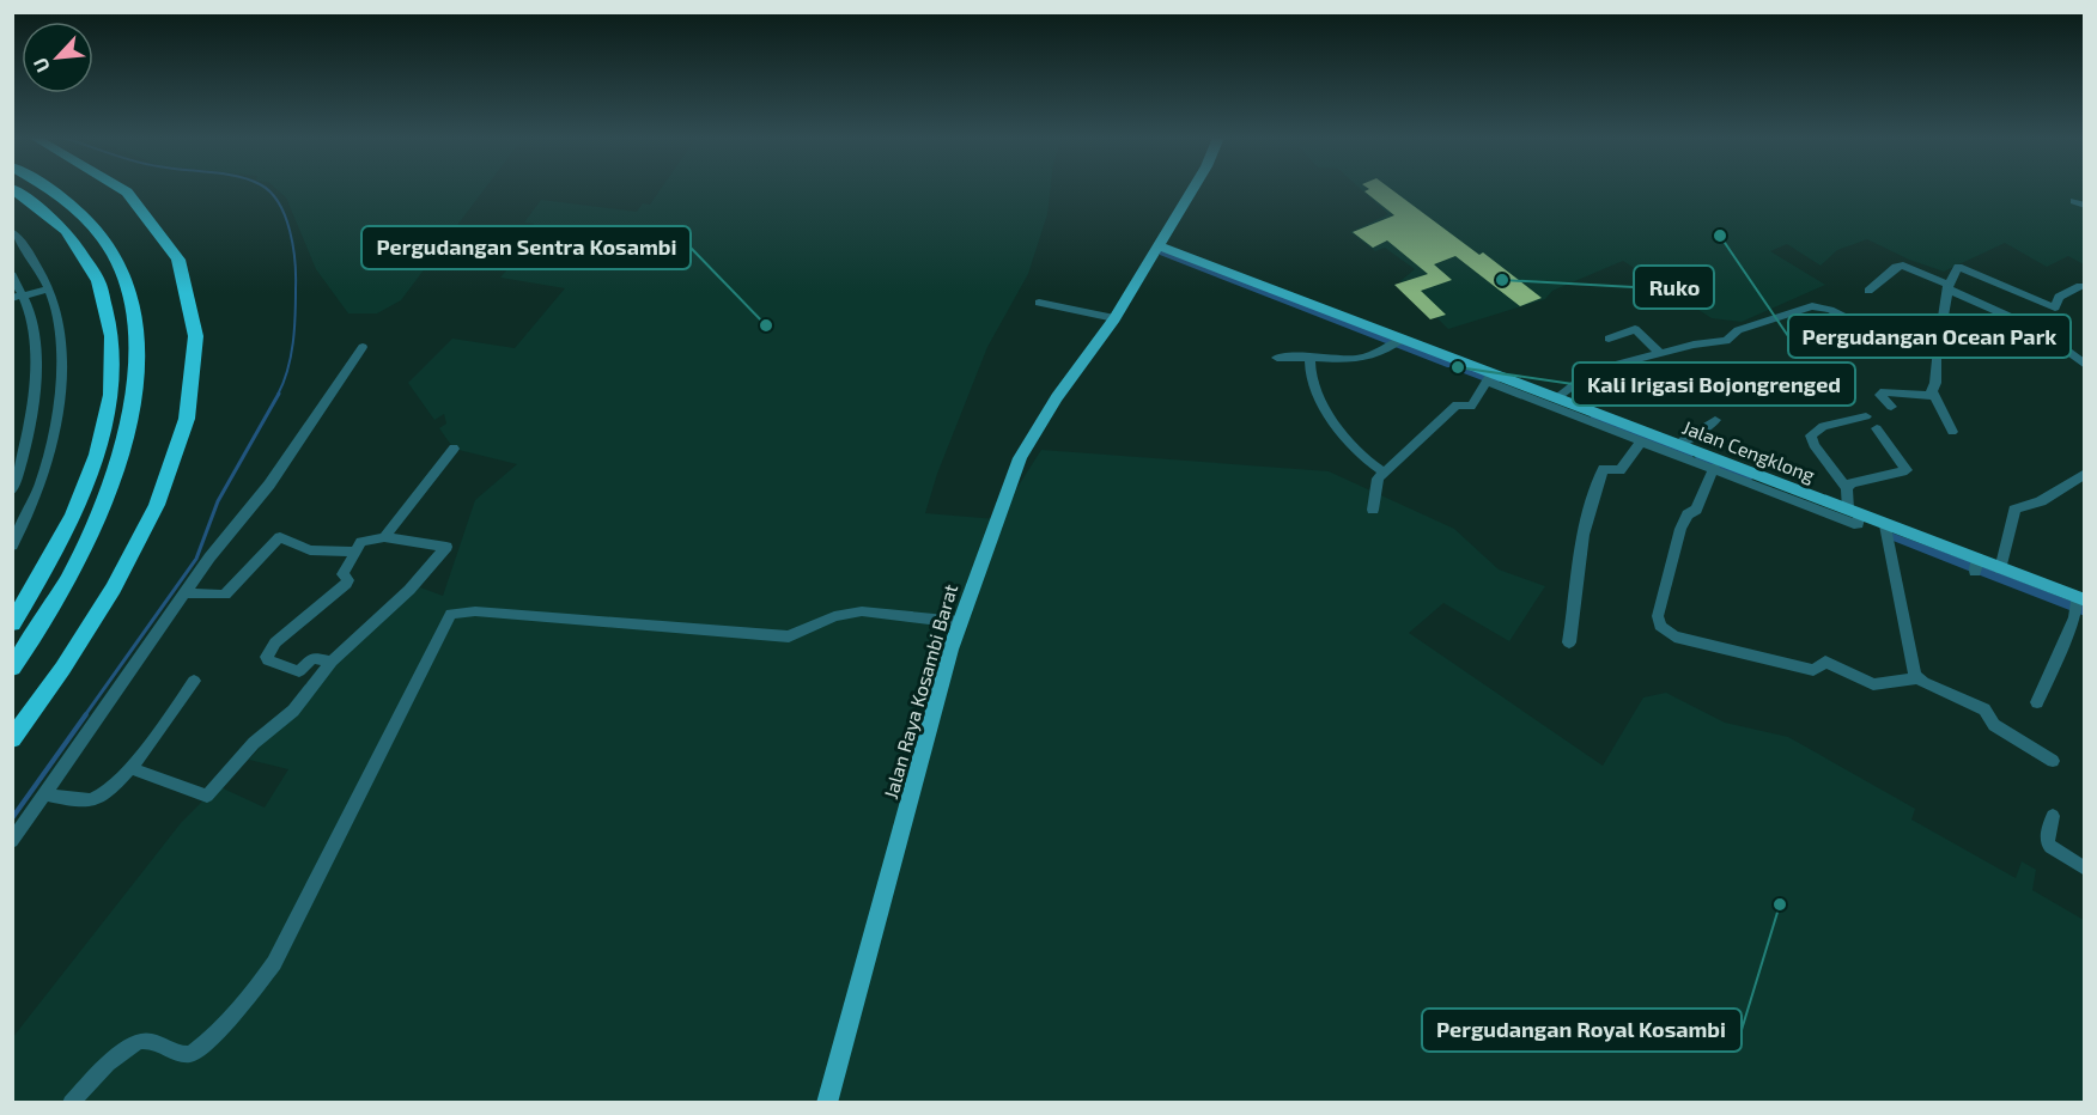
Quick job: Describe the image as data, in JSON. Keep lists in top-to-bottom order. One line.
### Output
{"streets":{"main road":["Jalan Cengklong","Jalan Raya Kosambi Barat"]},"crossings":[["Jalan Cengklong","Jalan Raya Kosambi Barat"]],"places":["Pergudangan Ocean Park","Ruko","Pergudangan Sentra Kosambi","Kali Irigasi Bojongrenged","Pergudangan Royal Kosambi"],"north":"bottom left"}
